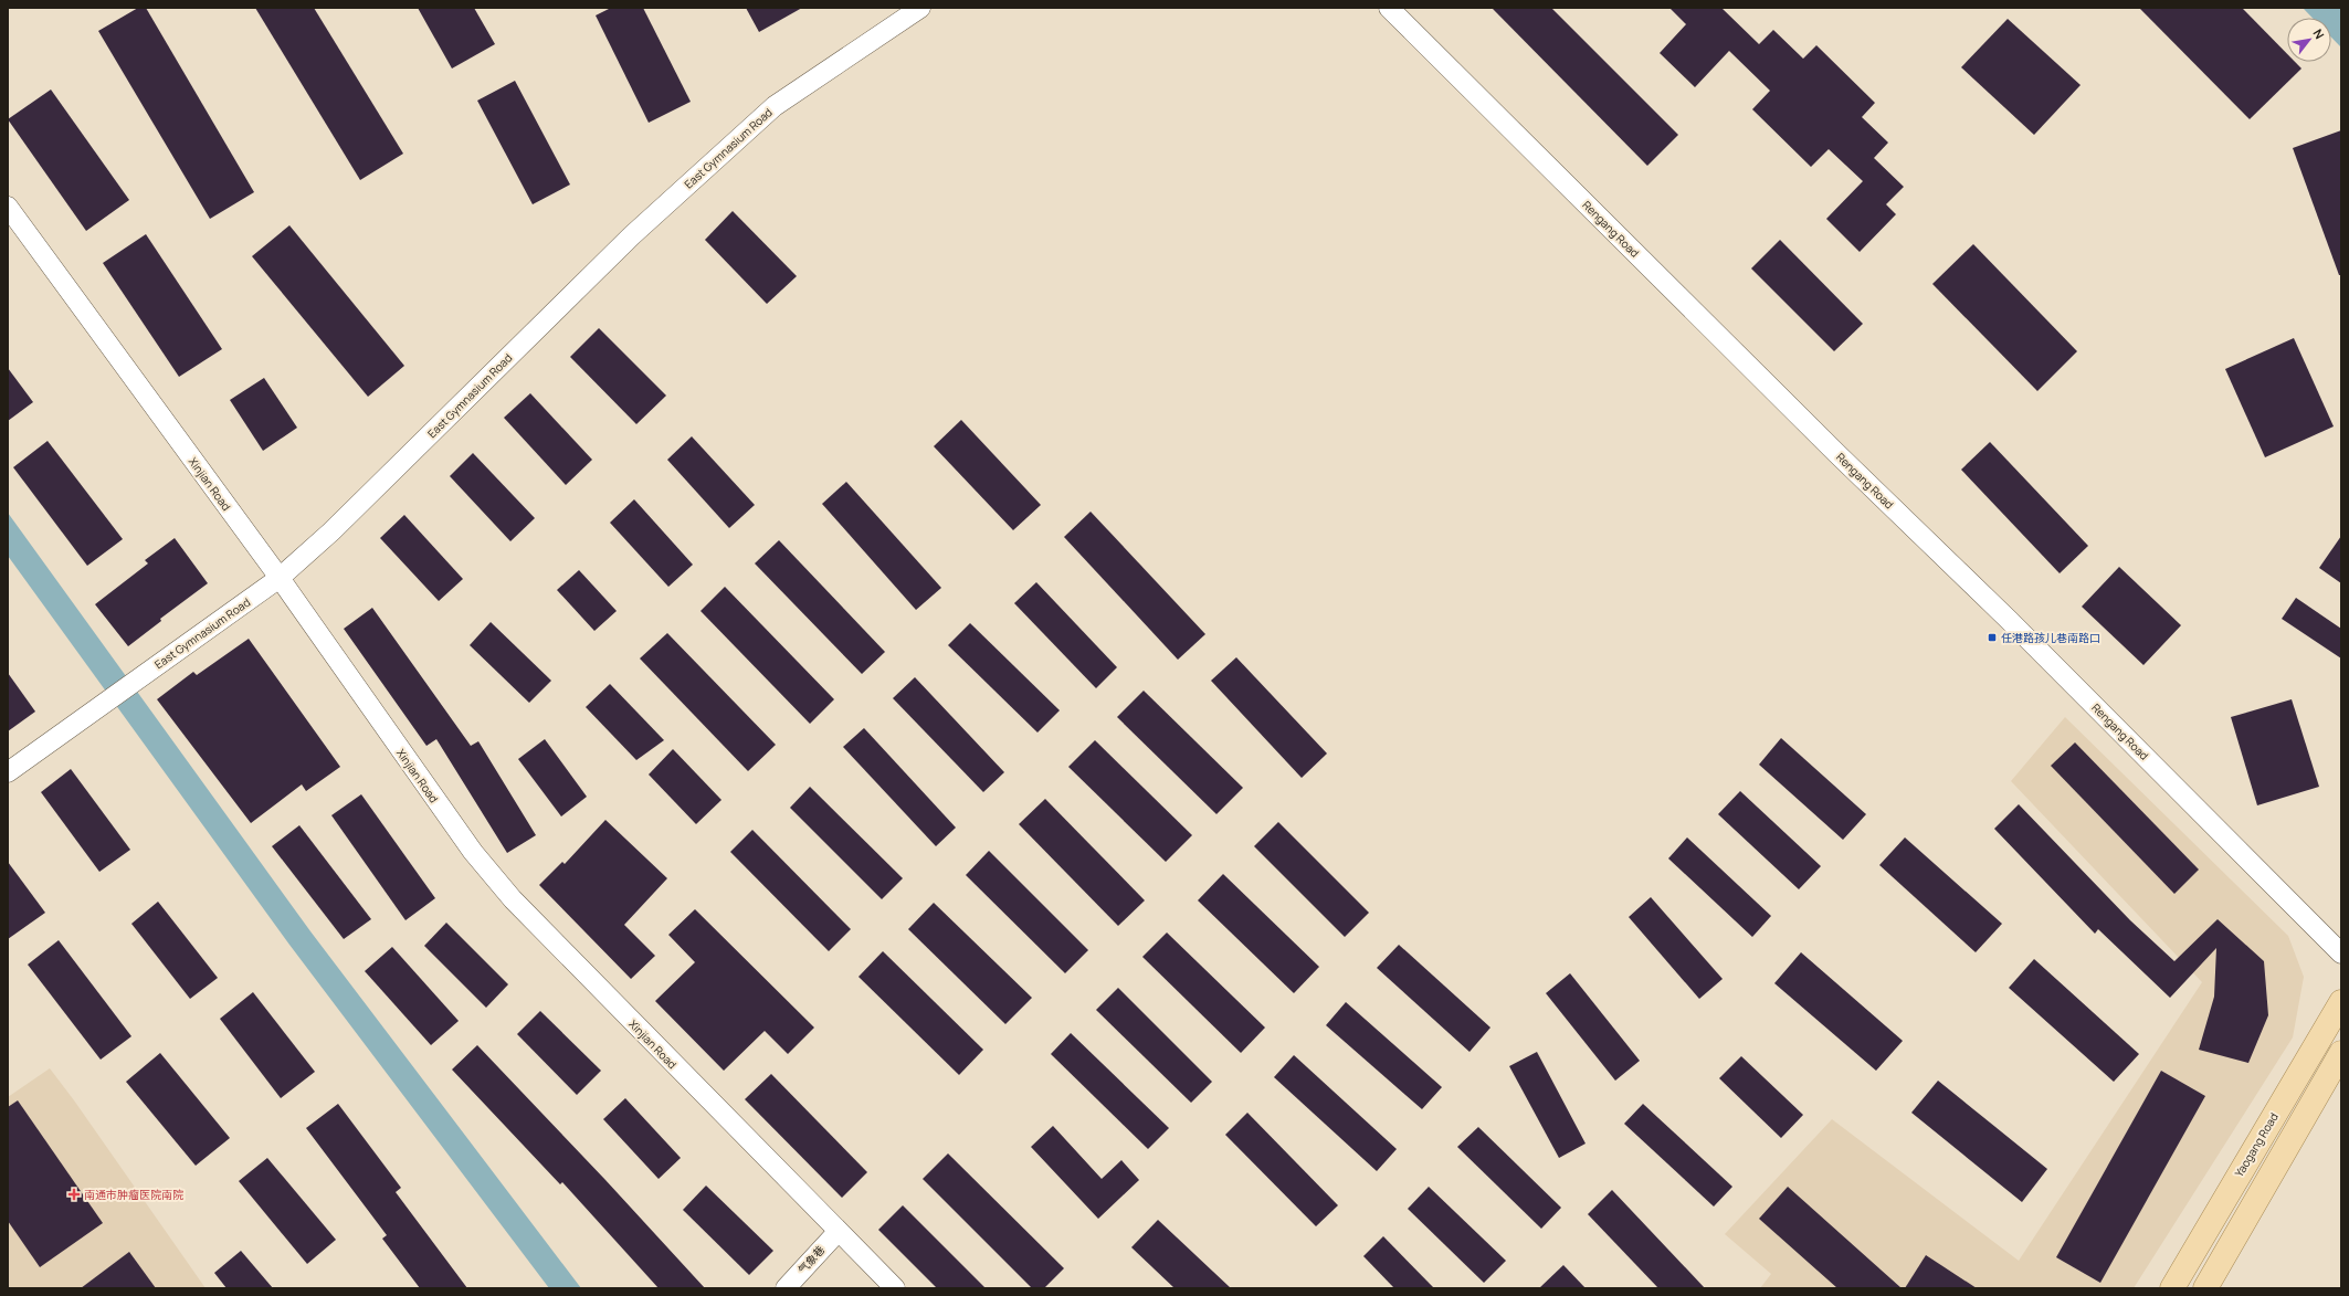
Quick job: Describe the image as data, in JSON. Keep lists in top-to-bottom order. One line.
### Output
{"streets":{"main road":["Yaogang Road"],"street":["East Gymnasium Road","Rengang Road","Xinjian Road","气象巷"]},"crossings":[["East Gymnasium Road","Xinjian Road"],["Xinjian Road","气象巷"]],"places":{"transit":["任港路孩儿巷南路口"],"health":["南通市肿瘤医院南院"]},"north":"top right"}
